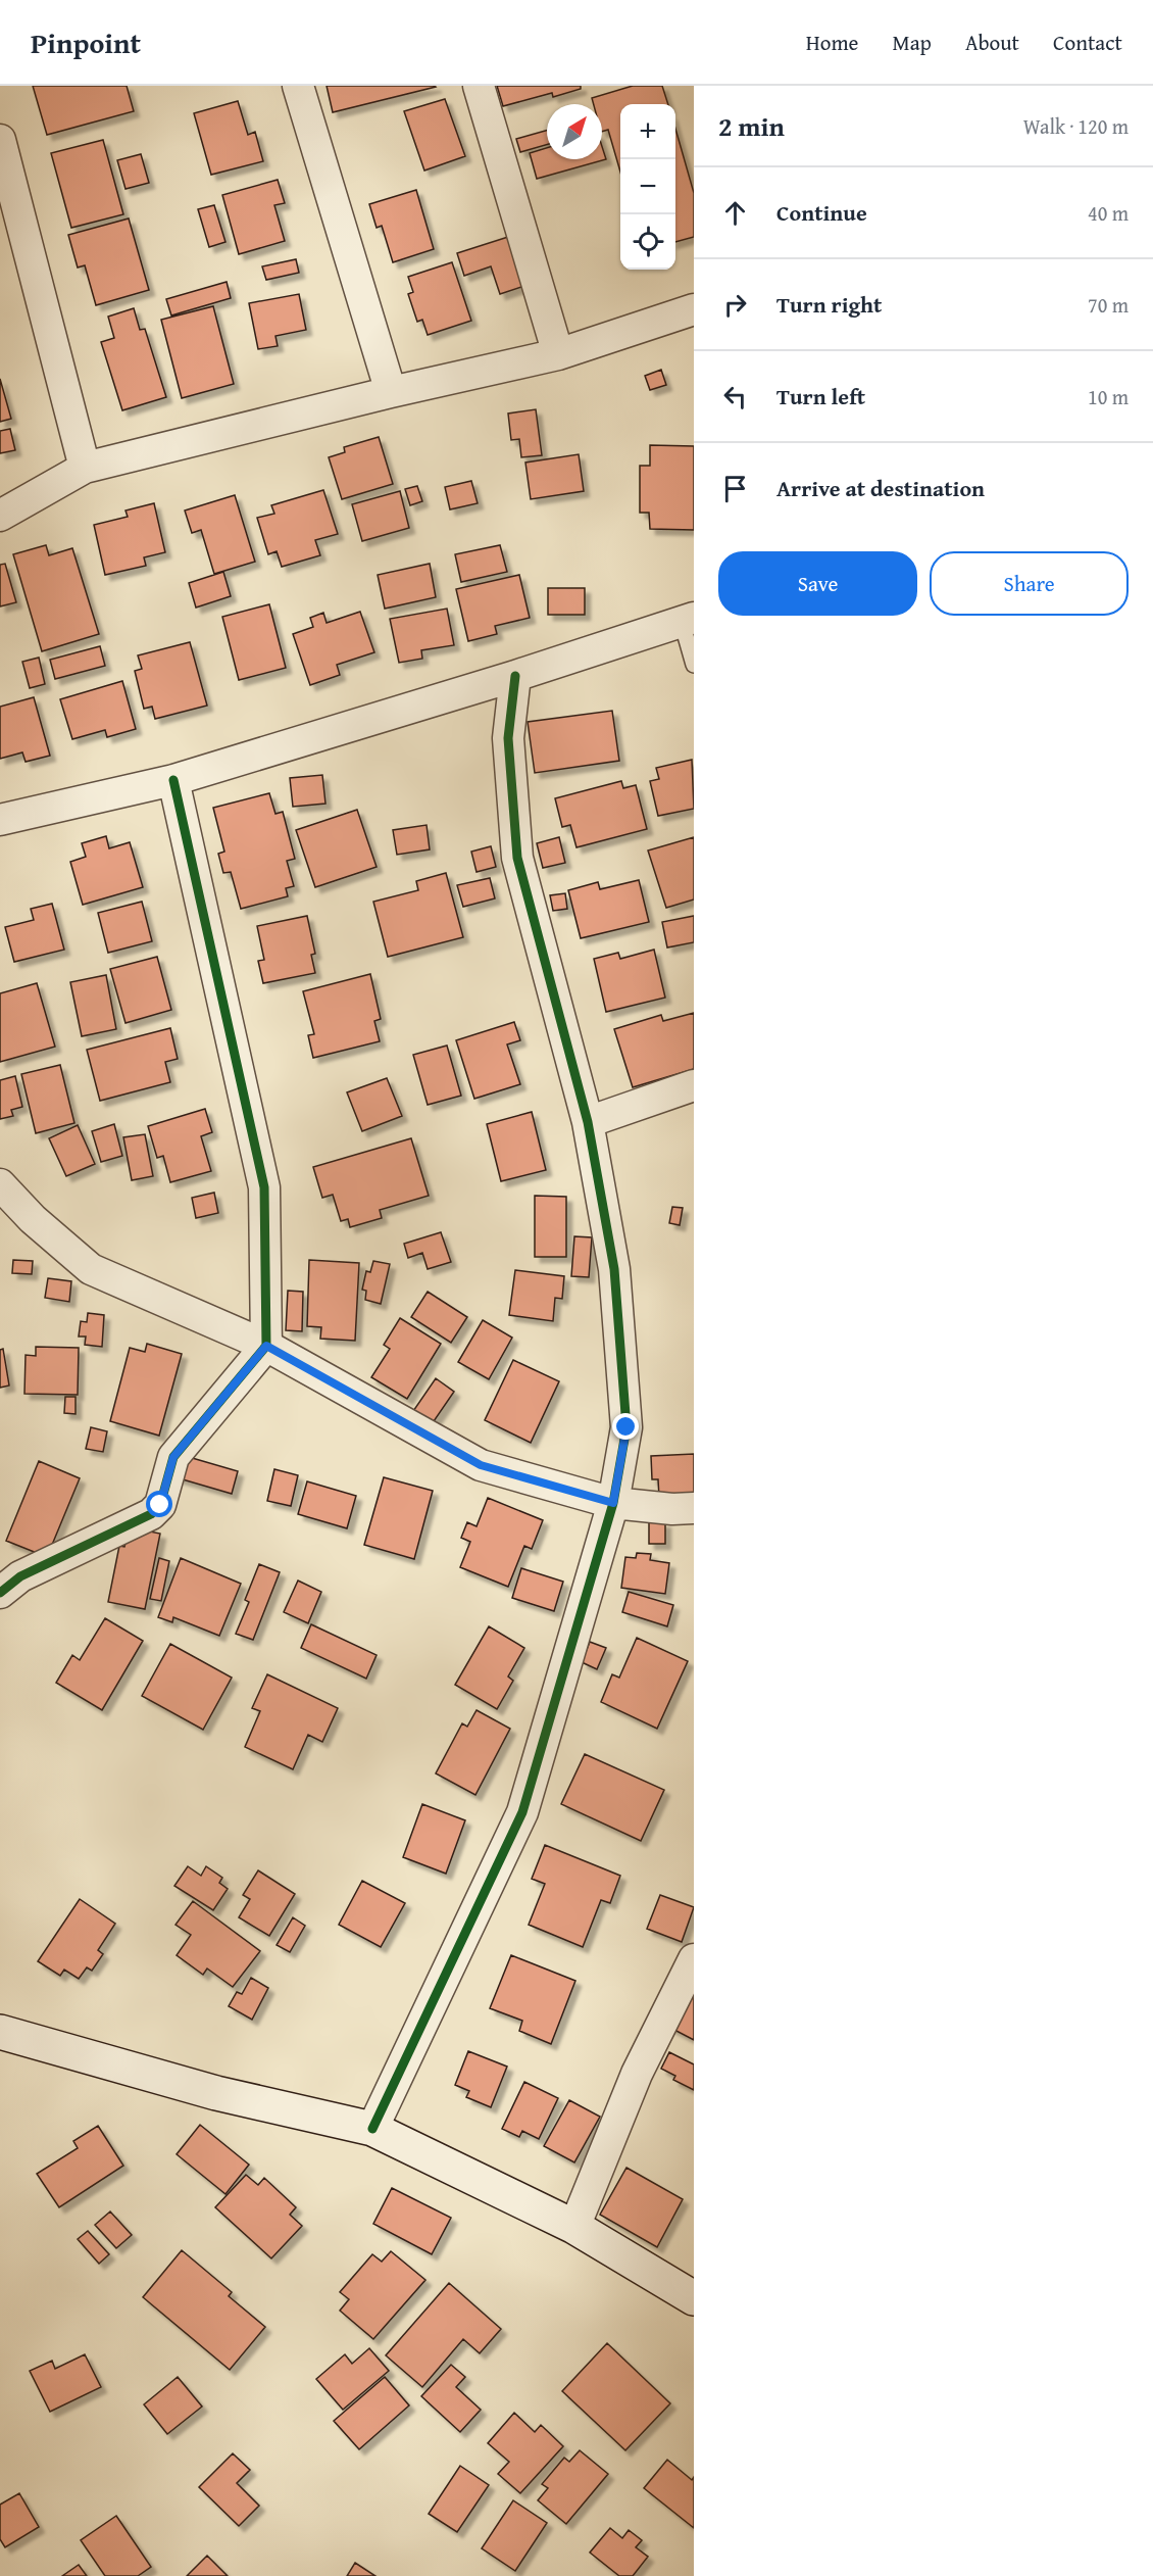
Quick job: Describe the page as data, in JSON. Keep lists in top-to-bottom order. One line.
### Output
{"north":"top right","page":{"header":"Pinpoint","nav":["Home","Map","About","Contact"],"heading":["2 min","Walk · 120 m"],"map_buttons":["+","−"],"list":[["Continue","40 m"],["Turn right","70 m"],["Turn left","10 m"],"Arrive at destination"],"buttons":["Save","Share"]}}
